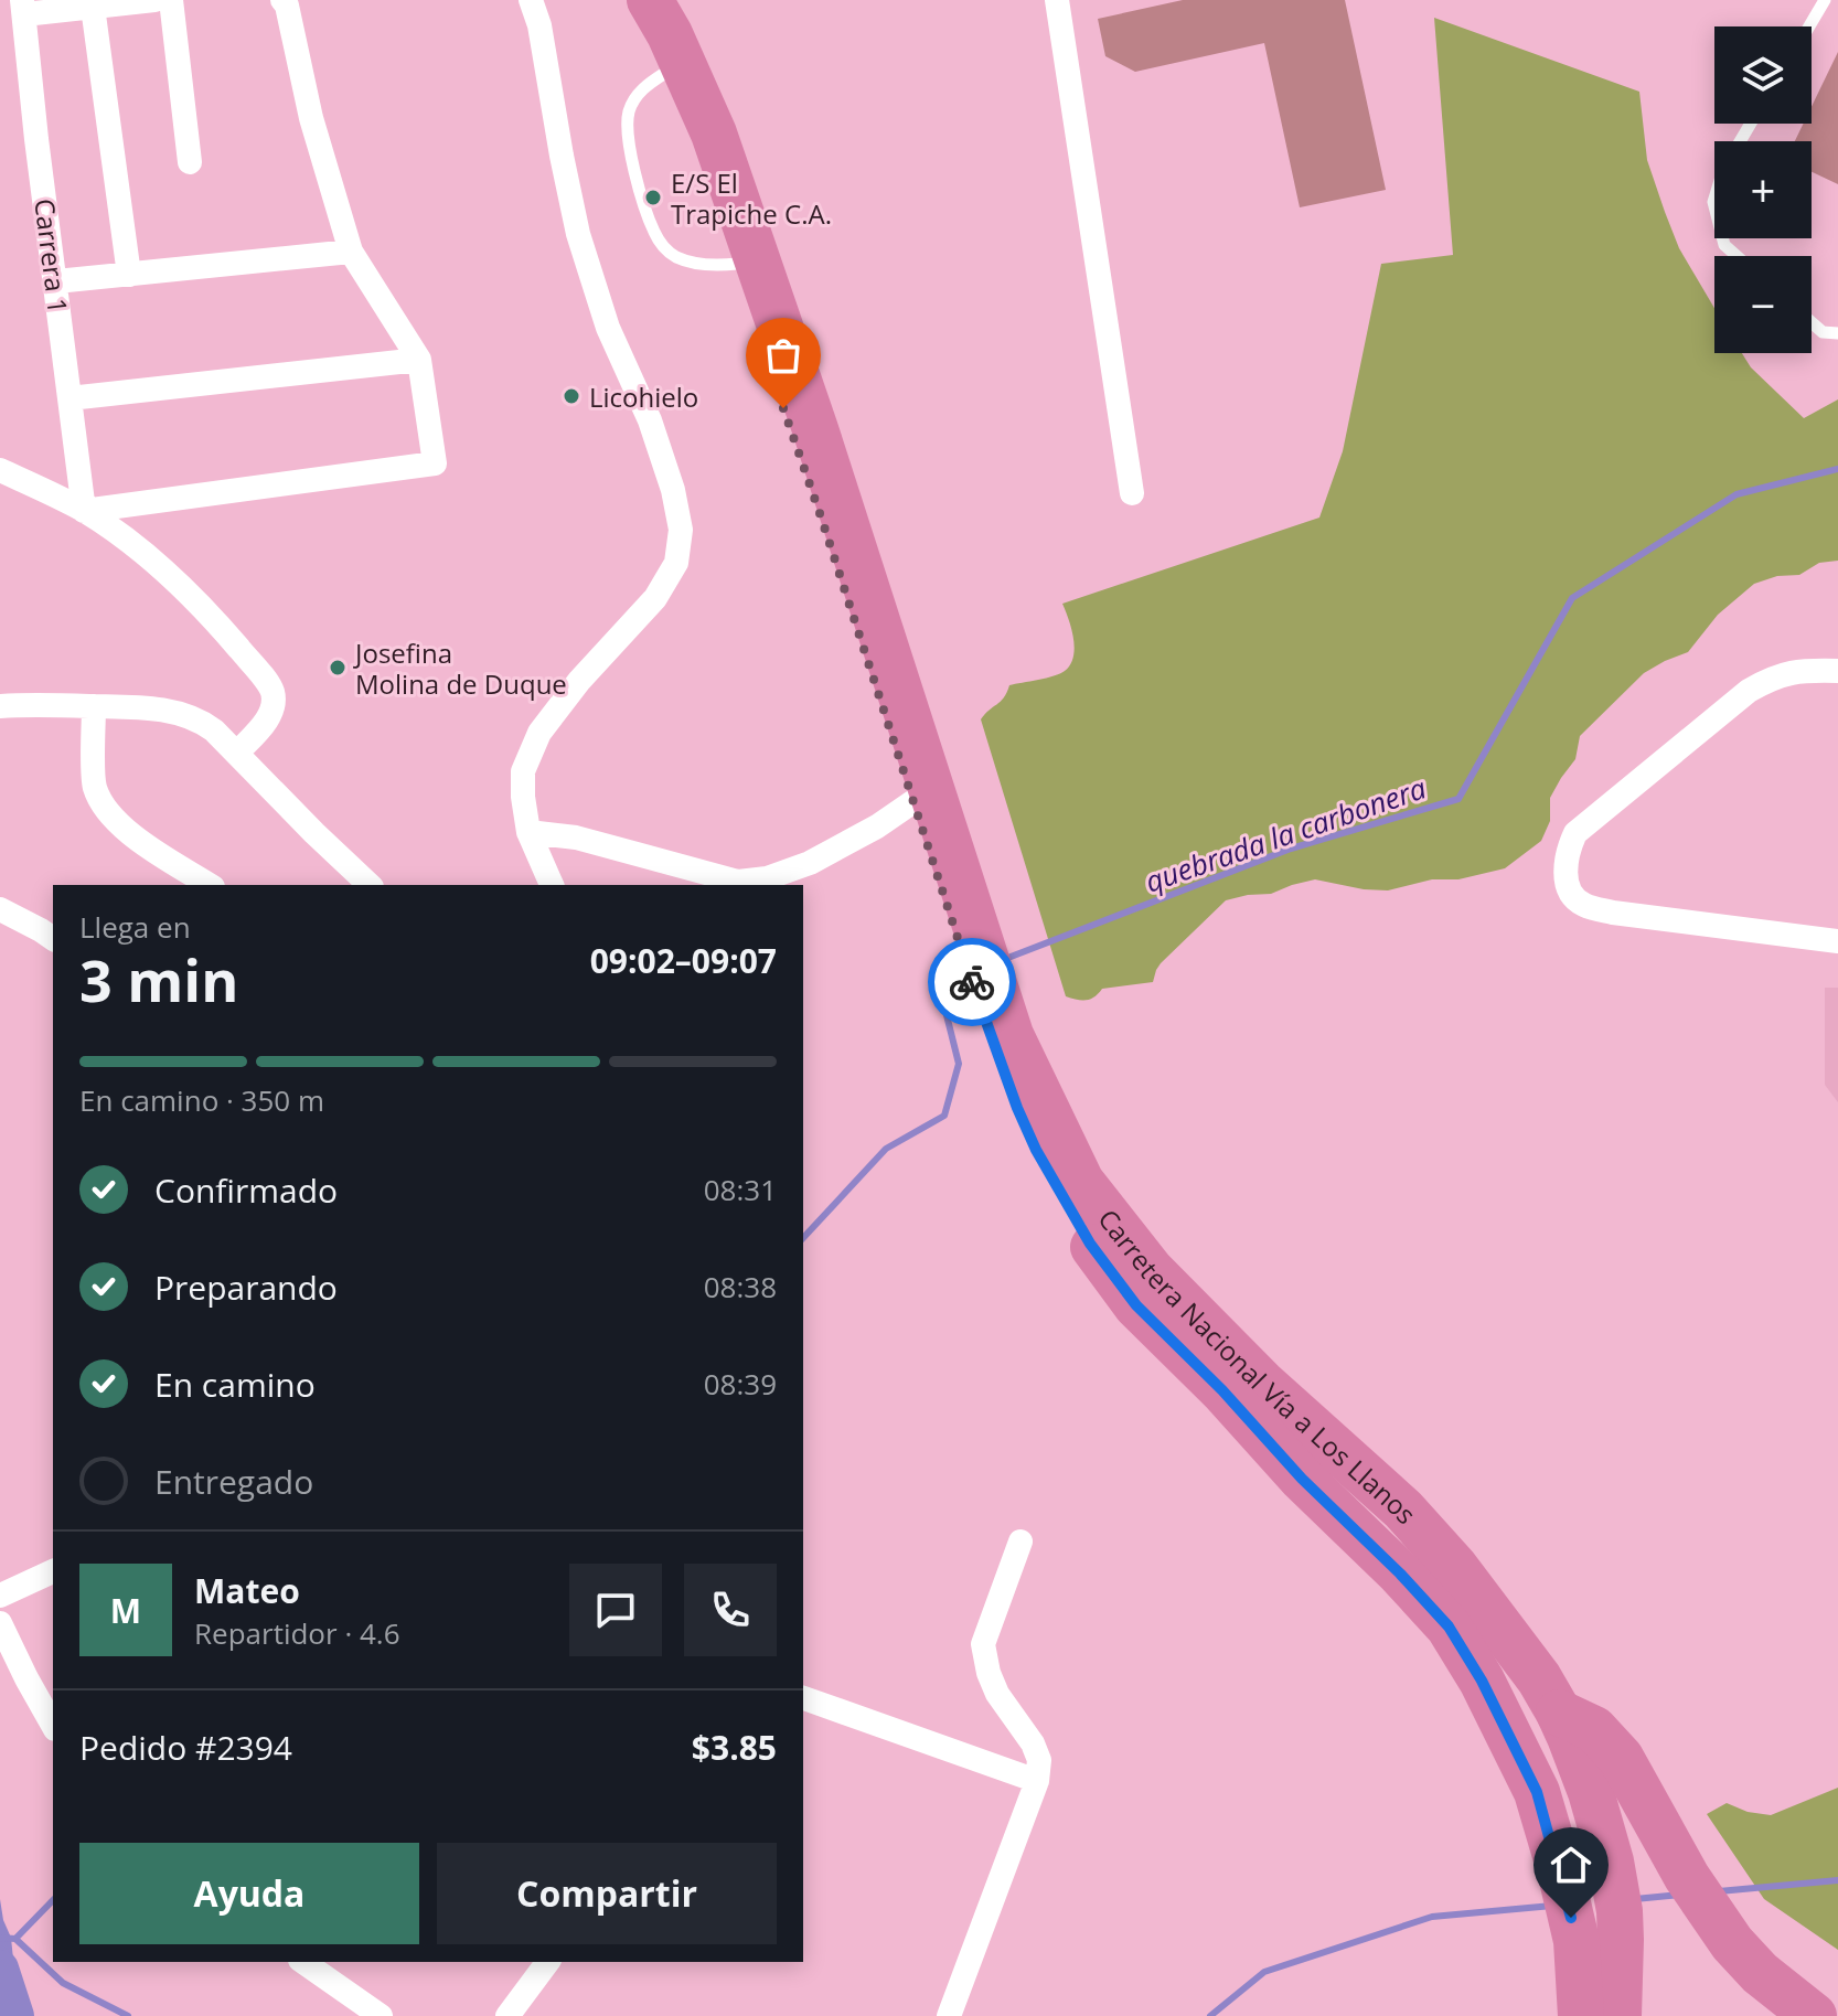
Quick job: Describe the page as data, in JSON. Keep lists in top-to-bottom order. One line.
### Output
{"streets":{"highway":["Carretera Nacional Vía a Los Llanos"],"street":["Carrera 1"]},"water":["quebrada la carbonera"],"places":["E/S El Trapiche C.A.","Licohielo","Josefina Molina de Duque"],"page":{"map_buttons":["+","−"],"heading":["3 min","Llega en","09:02–09:07"],"panel":["Mateo","Repartidor · 4.6","Pedido #2394","$3.85"],"bar":"En camino · 350 m","list":[["Confirmado","08:31"],["Preparando","08:38"],["En camino","08:39"],"Entregado"],"round":"M","buttons":["Ayuda","Compartir"]}}
